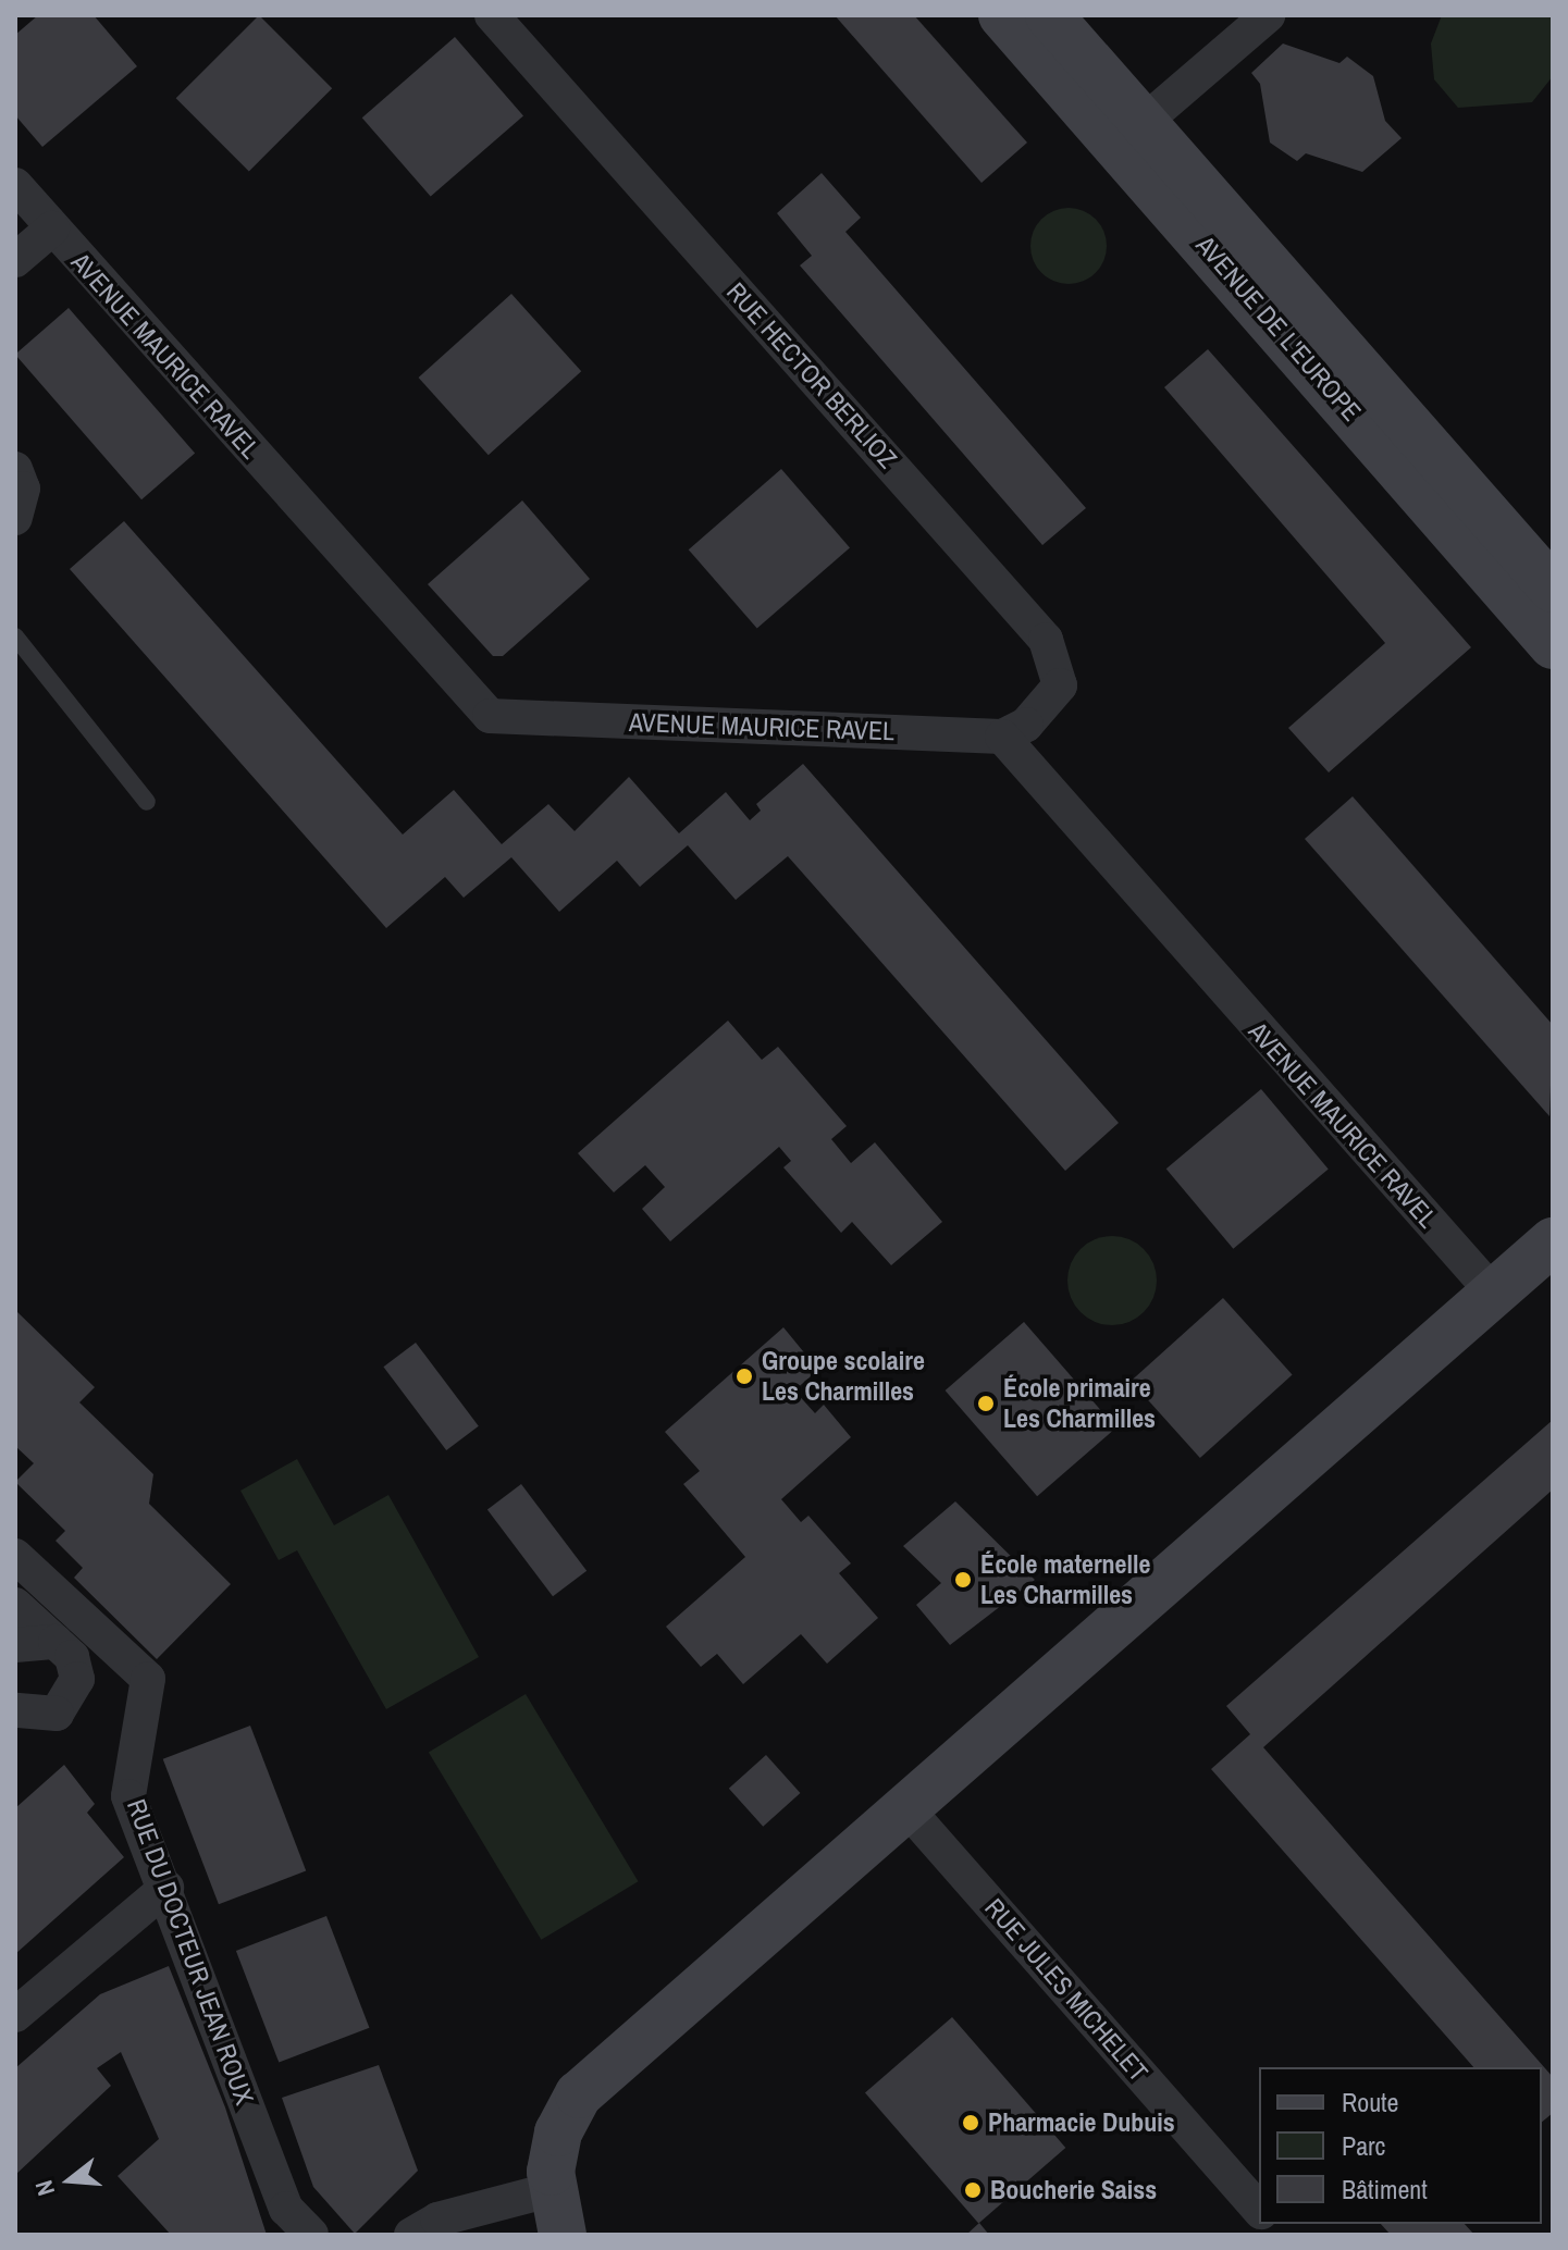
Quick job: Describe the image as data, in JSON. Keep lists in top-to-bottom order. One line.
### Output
{"streets":{"street":["AVENUE DE L'EUROPE","AVENUE MAURICE RAVEL","RUE HECTOR BERLIOZ","RUE DU DOCTEUR JEAN ROUX","RUE JULES MICHELET"]},"crossings":[["AVENUE MAURICE RAVEL","RUE HECTOR BERLIOZ"]],"places":["Groupe scolaire Les Charmilles","École primaire Les Charmilles","École maternelle Les Charmilles","Pharmacie Dubuis","Boucherie Saiss"],"legend":["Route","Parc","Bâtiment"],"north":"left"}
